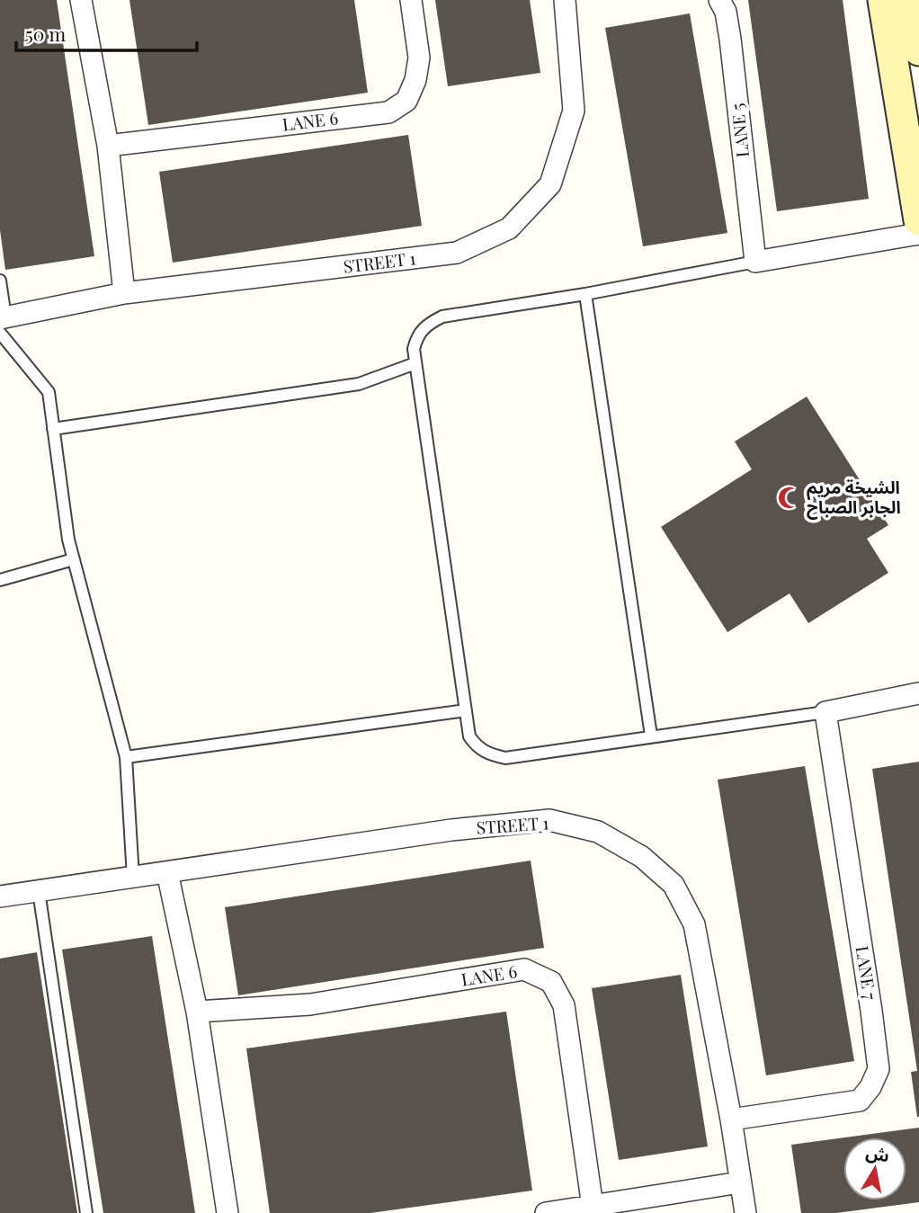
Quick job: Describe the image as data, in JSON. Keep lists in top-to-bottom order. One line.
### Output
{"streets":{"street":["LANE 6","LANE 5","STREET 1","LANE 7"]},"crossings":[["STREET 1","LANE 7"]],"places":{"mosque":["الشيخة مريم الجابر الصباح"]},"scale_bar":"50 m","north":"top"}
